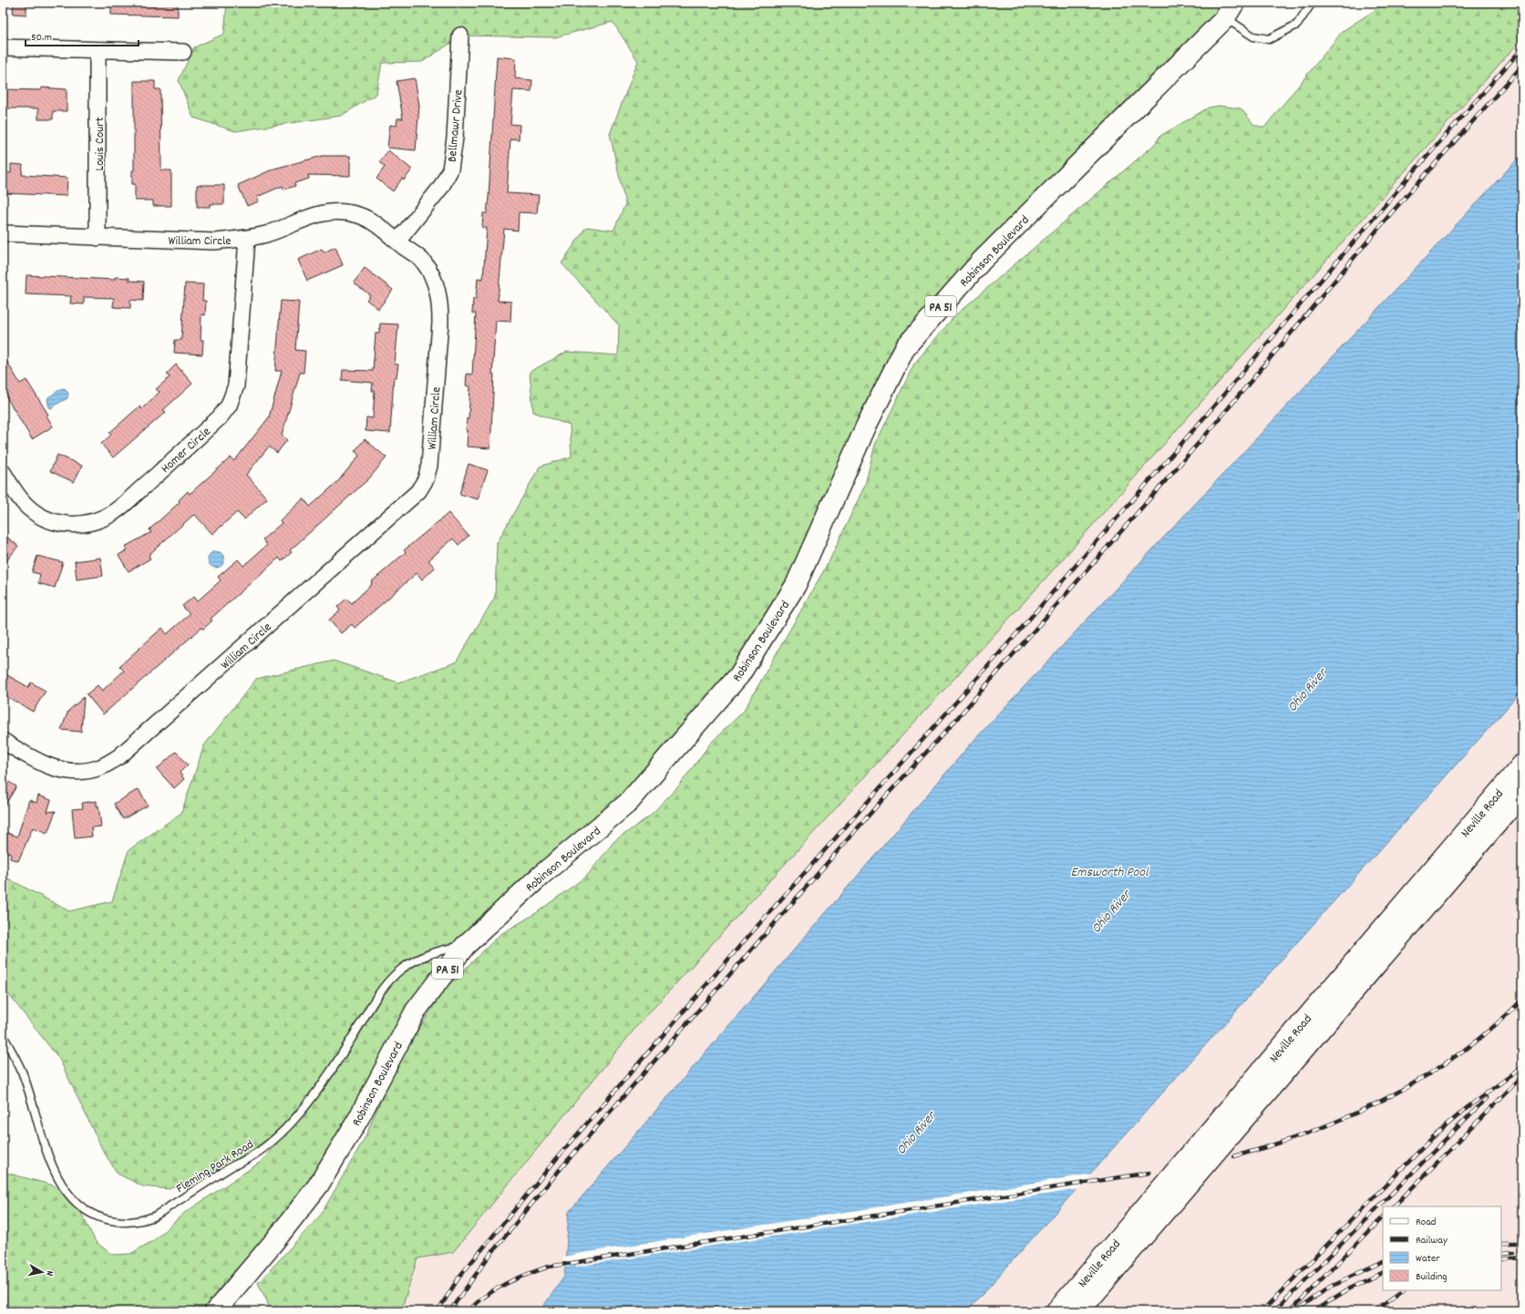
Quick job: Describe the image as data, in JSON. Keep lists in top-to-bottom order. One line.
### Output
{"streets":{"main road":["Robinson Boulevard","PA 51","Neville Road"],"street":["Bellmawr Drive","Louis Court","William Circle","Homer Circle"],"lane":["Fleming Park Road"]},"crossings":[["Bellmawr Drive","William Circle"],["Louis Court","William Circle"],["William Circle","Homer Circle"],["Robinson Boulevard","Fleming Park Road"]],"water":["Ohio River","Emsworth Pool"],"legend":["Road","Railway","Water","Building"],"scale_bar":"50 m","north":"right"}
